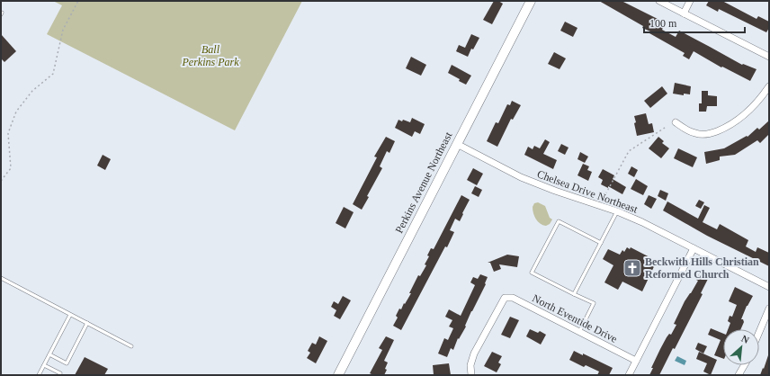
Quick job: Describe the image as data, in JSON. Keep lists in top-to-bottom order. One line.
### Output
{"streets":{"street":["Perkins Avenue Northeast","Chelsea Drive Northeast","North Eventide Drive"]},"crossings":[["Perkins Avenue Northeast","Chelsea Drive Northeast"]],"parks":["Ball Perkins Park"],"places":{"church":["Beckwith Hills Christian Reformed Church"]},"scale_bar":"100 m","north":"top right"}
